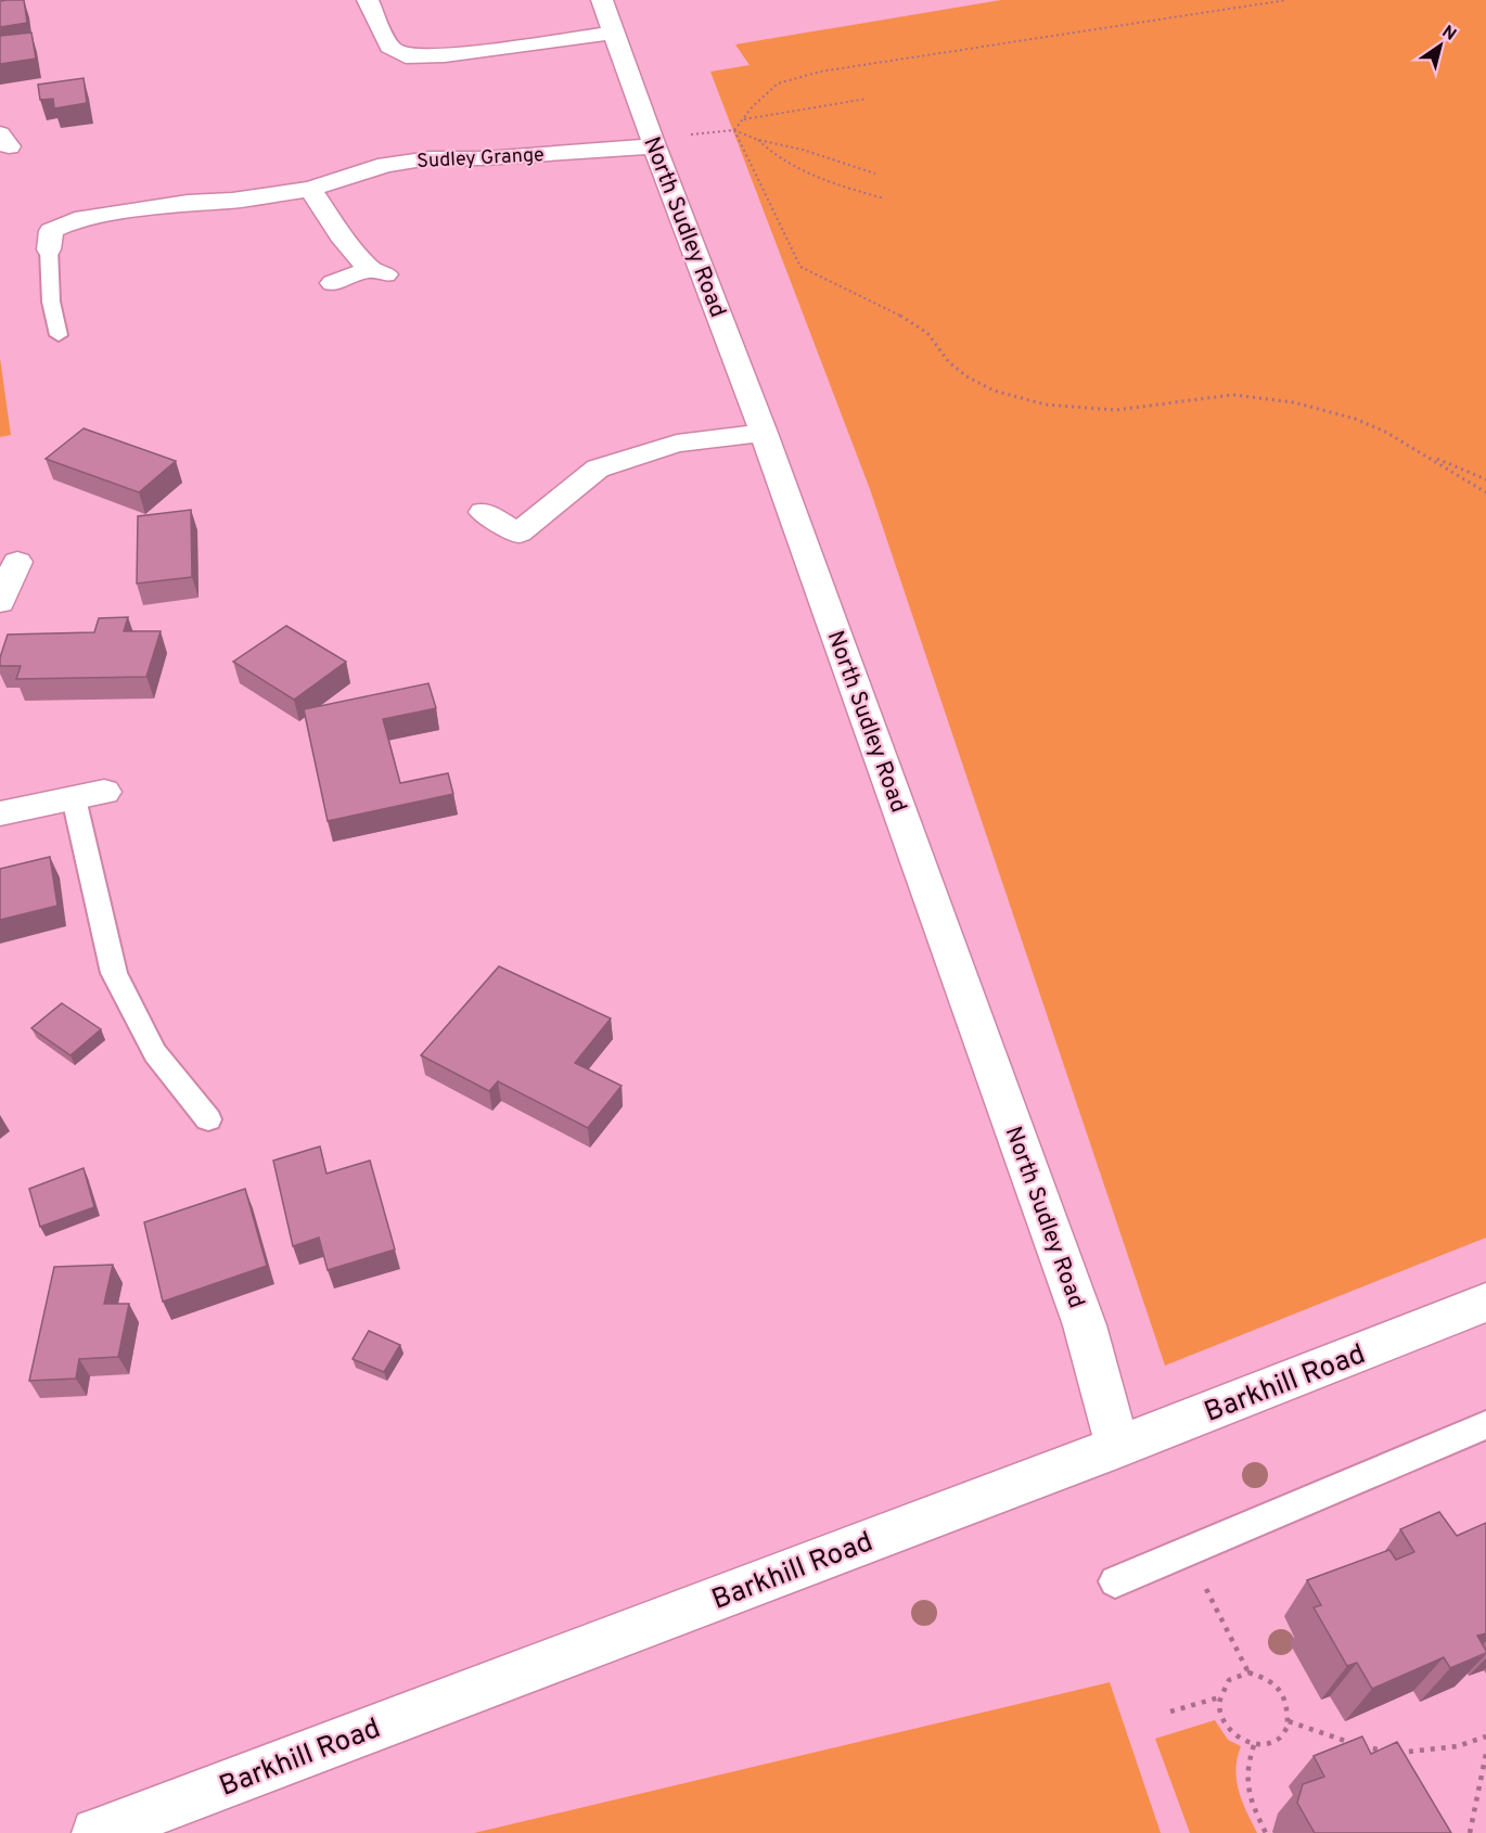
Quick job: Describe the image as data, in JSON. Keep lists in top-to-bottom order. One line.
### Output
{"streets":{"street":["Sudley Grange","North Sudley Road","Barkhill Road"]},"crossings":[["Sudley Grange","North Sudley Road"],["North Sudley Road","Barkhill Road"]],"north":"top right"}
